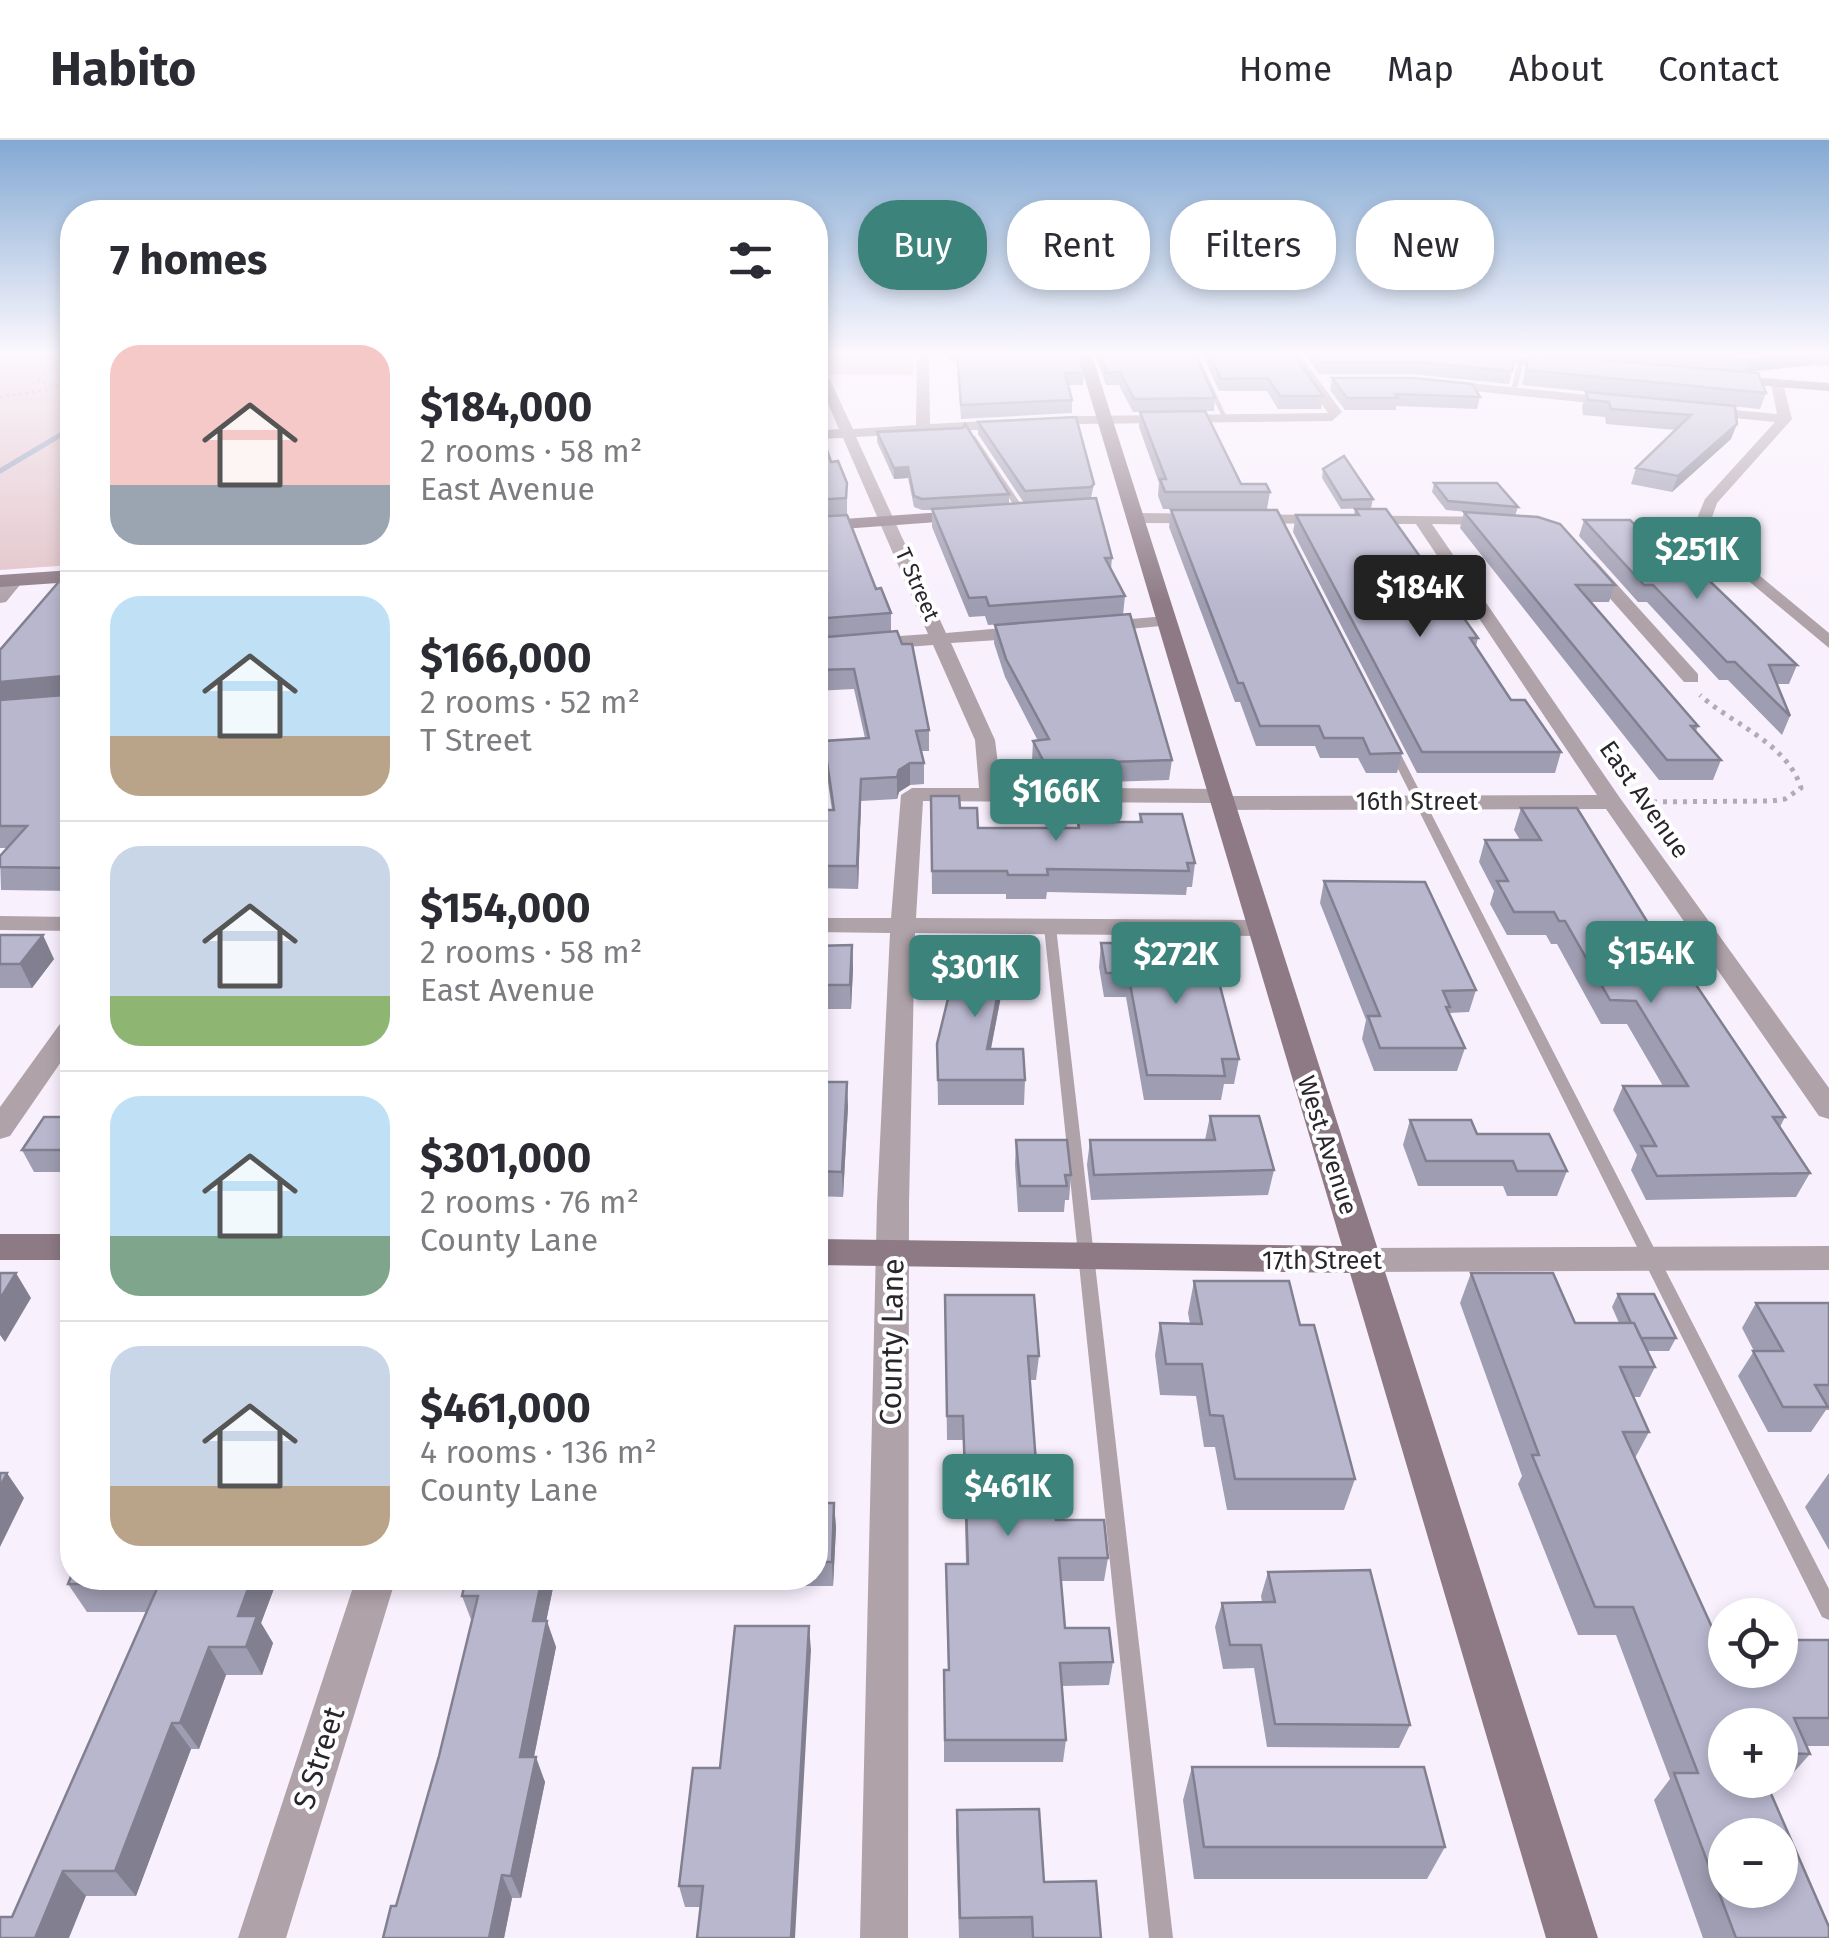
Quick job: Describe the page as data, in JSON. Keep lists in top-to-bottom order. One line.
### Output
{"streets":{"main road":["West Avenue","17th Street"],"street":["T Street","East Avenue","16th Street","County Lane","S Street"]},"crossings":[["East Avenue","16th Street"],["16th Street","West Avenue"],["West Avenue","17th Street"],["17th Street","County Lane"]],"page":{"header":"Habito","nav":["Home","Map","About","Contact"],"chip":["Buy","Rent","Filters","New"],"heading":"7 homes","list":[{"name":"$184,000","note":"2 rooms · 58 m² · East Avenue"},{"name":"$166,000","note":"2 rooms · 52 m² · T Street"},{"name":"$154,000","note":"2 rooms · 58 m² · East Avenue"},{"name":"$301,000","note":"2 rooms · 76 m² · County Lane"},{"name":"$461,000","note":"4 rooms · 136 m² · County Lane"}],"price":["$251K","$184K","$166K","$154K","$272K","$301K","$461K"],"map_buttons":["+","−"]}}
